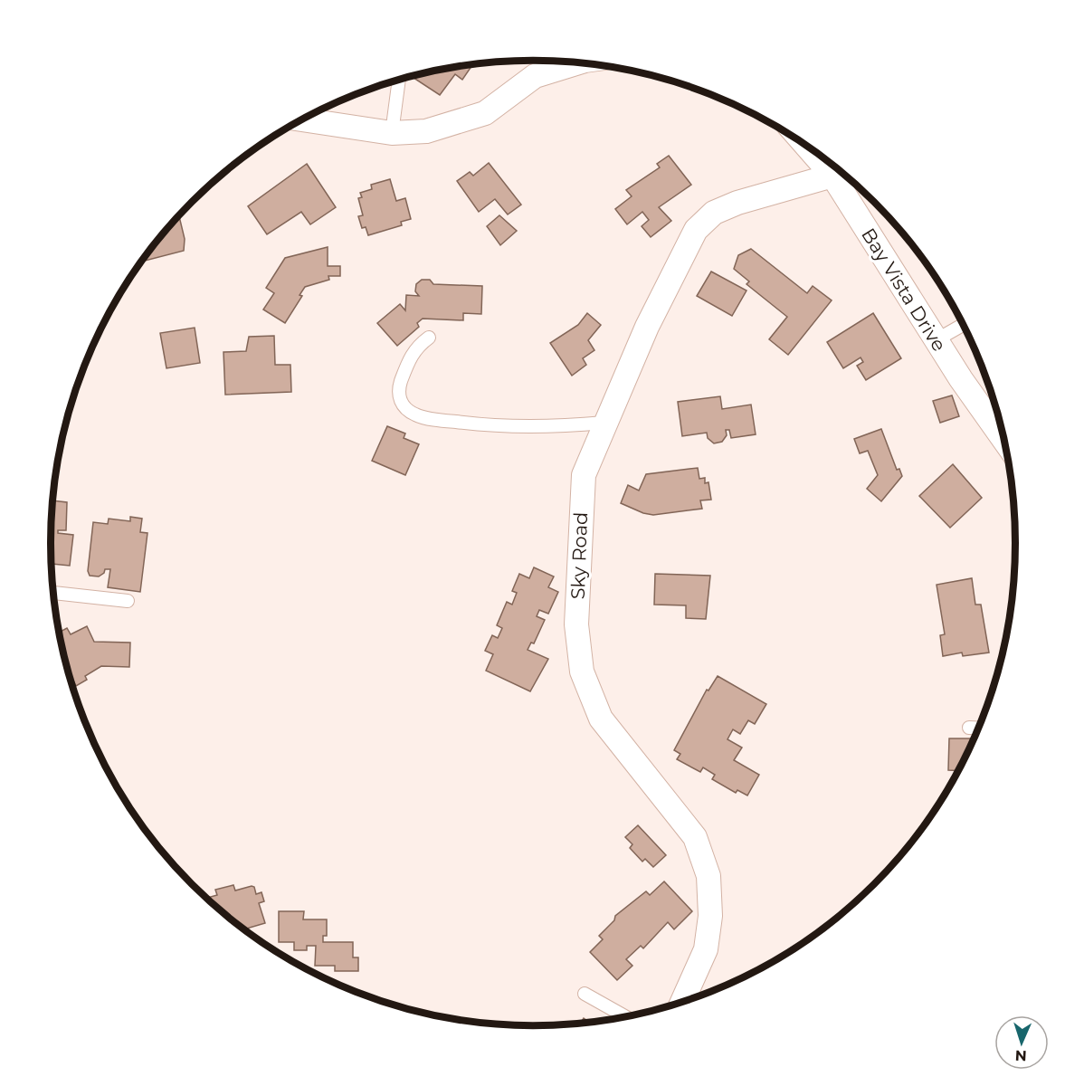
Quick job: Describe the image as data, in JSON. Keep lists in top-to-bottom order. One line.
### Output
{"streets":{"street":["Bay Vista Drive","Sky Road"]},"crossings":[["Bay Vista Drive","Sky Road"]],"north":"bottom"}
